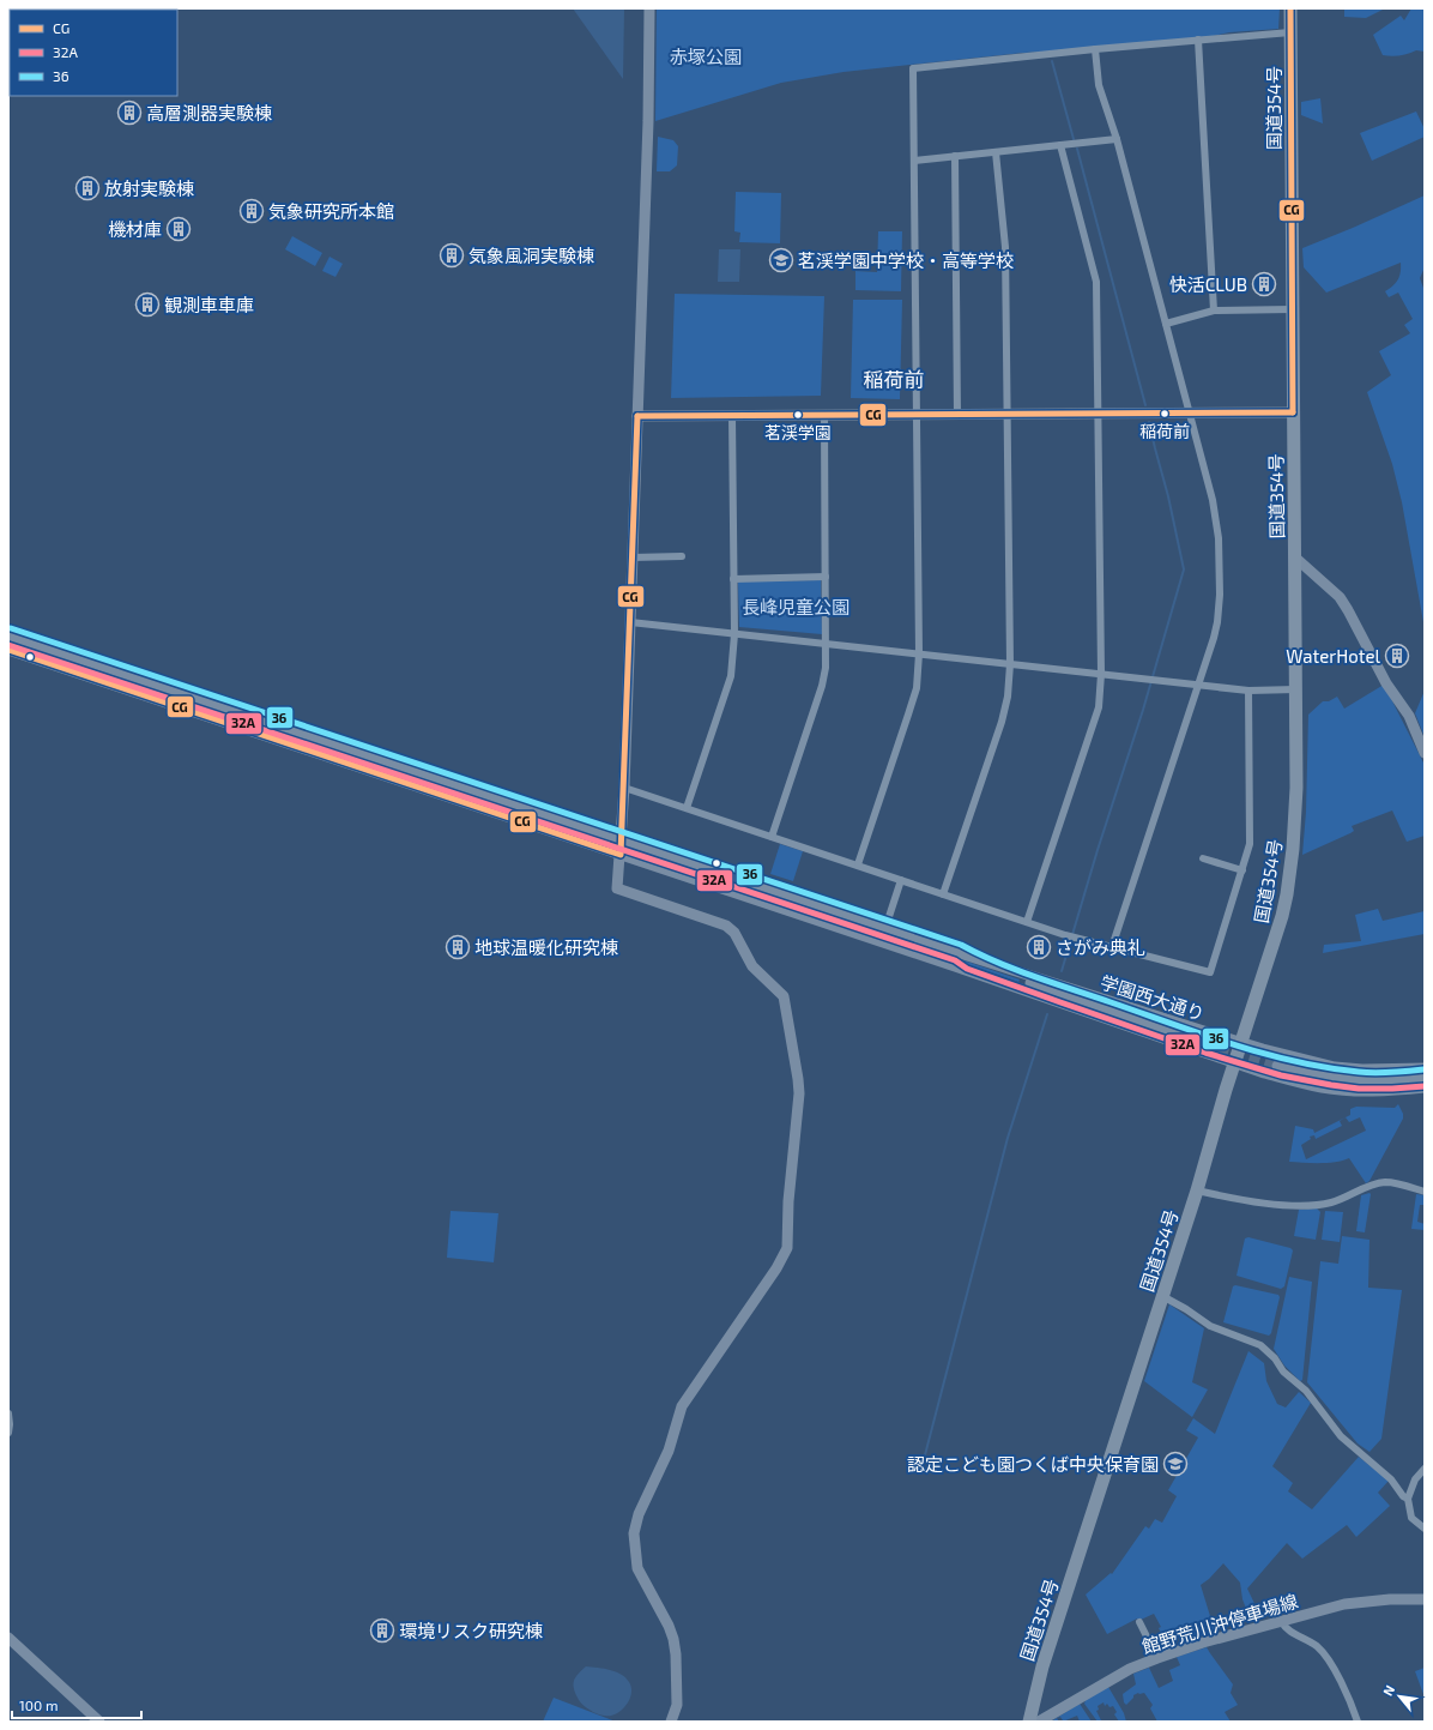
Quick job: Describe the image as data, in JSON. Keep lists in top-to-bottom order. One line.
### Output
{"streets":{"highway":["国道354号"],"main road":["学園西大通り","館野荒川沖停車場線"]},"crossings":[["国道354号","学園西大通り"]],"districts":["稲荷前"],"parks":["赤塚公園","長峰児童公園"],"places":{"building":["高層測器実験棟","放射実験棟","気象研究所本館","機材庫","気象風洞実験棟","快活CLUB","観測車車庫","WaterHotel","地球温暖化研究棟","さがみ典礼","環境リスク研究棟"],"school or university":["茗渓学園中学校・高等学校","認定こども園つくば中央保育園"],"other":["稲荷前","茗渓学園"]},"lines":["transit line CG","transit line 36","transit line 32A"],"legend":["CG","32A","36"],"scale_bar":"100 m","north":"top left"}
